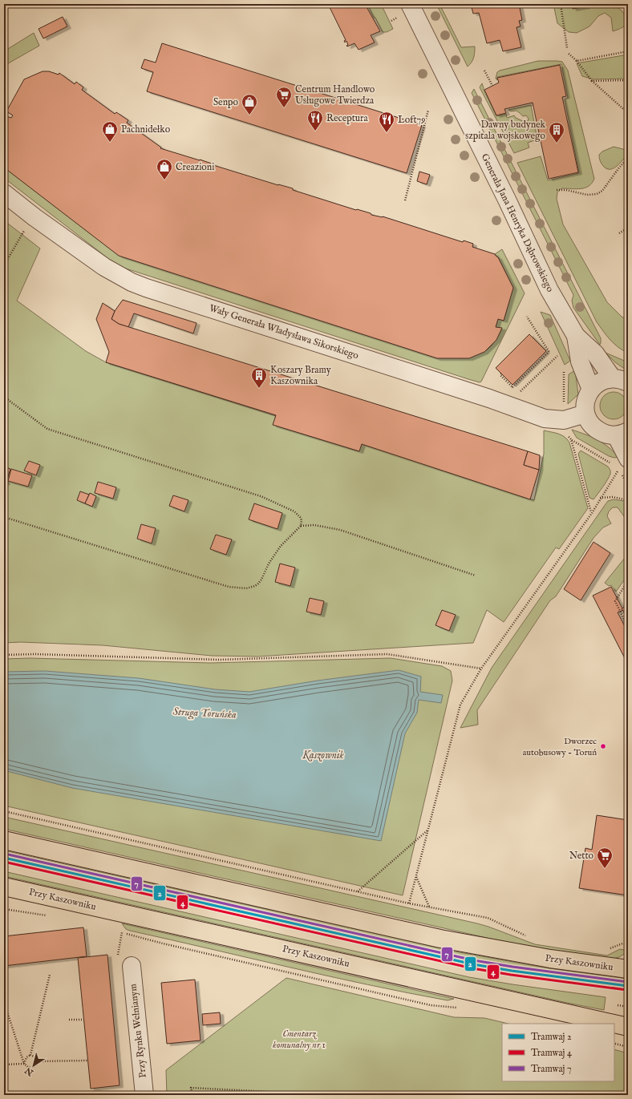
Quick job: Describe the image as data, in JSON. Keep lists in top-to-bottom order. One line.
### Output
{"streets":{"main road":["Przy Kaszowniku"],"street":["Generała Jana Henryka Dąbrowskiego","Wały Generała Władysława Sikorskiego","Przy Rynku Wełnianym"]},"water":["Struga Toruńska","Kaszownik"],"parks":["Cmentarz komunalny nr 1"],"places":{"supermarket":["Centrum Handlowo Usługowe Twierdza","Netto"],"shop":["Senpo","Pachnidełko","Creazioni"],"restaurant":["Receptura","Loft79"],"building":["Dawny budynek szpitala wojskowego","Koszary Bramy Kaszownika"],"other":["Dworzec autobusowy - Toruń"]},"lines":["tram line 7","tram line 2","tram line 4"],"legend":["Tramwaj 2","Tramwaj 4","Tramwaj 7"],"north":"bottom left"}
